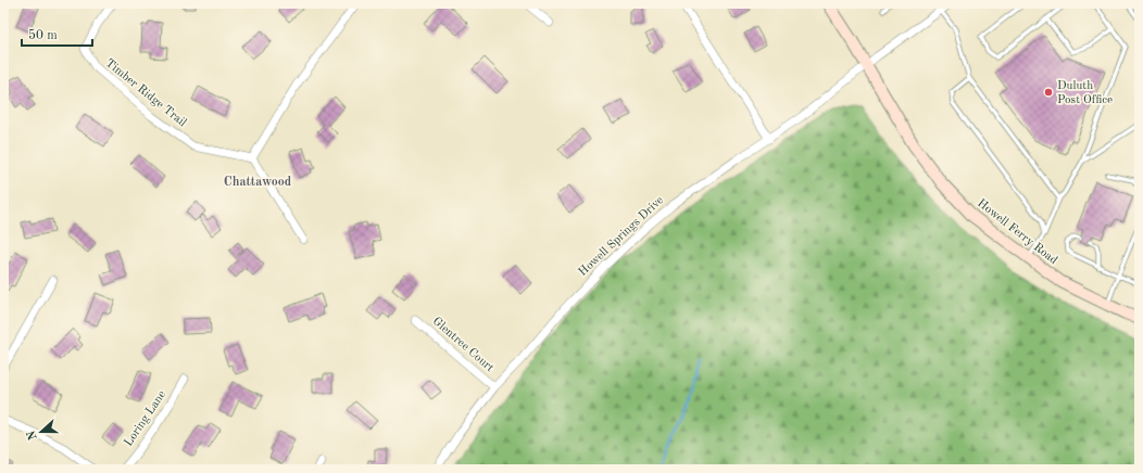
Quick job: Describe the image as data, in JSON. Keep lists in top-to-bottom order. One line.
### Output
{"streets":{"street":["Timber Ridge Trail","Howell Ferry Road","Howell Springs Drive","Glentree Court","Loring Lane"]},"crossings":[["Howell Ferry Road","Howell Springs Drive"],["Howell Springs Drive","Glentree Court"]],"districts":["Chattawood"],"places":["Duluth Post Office"],"scale_bar":"50 m","north":"left"}
